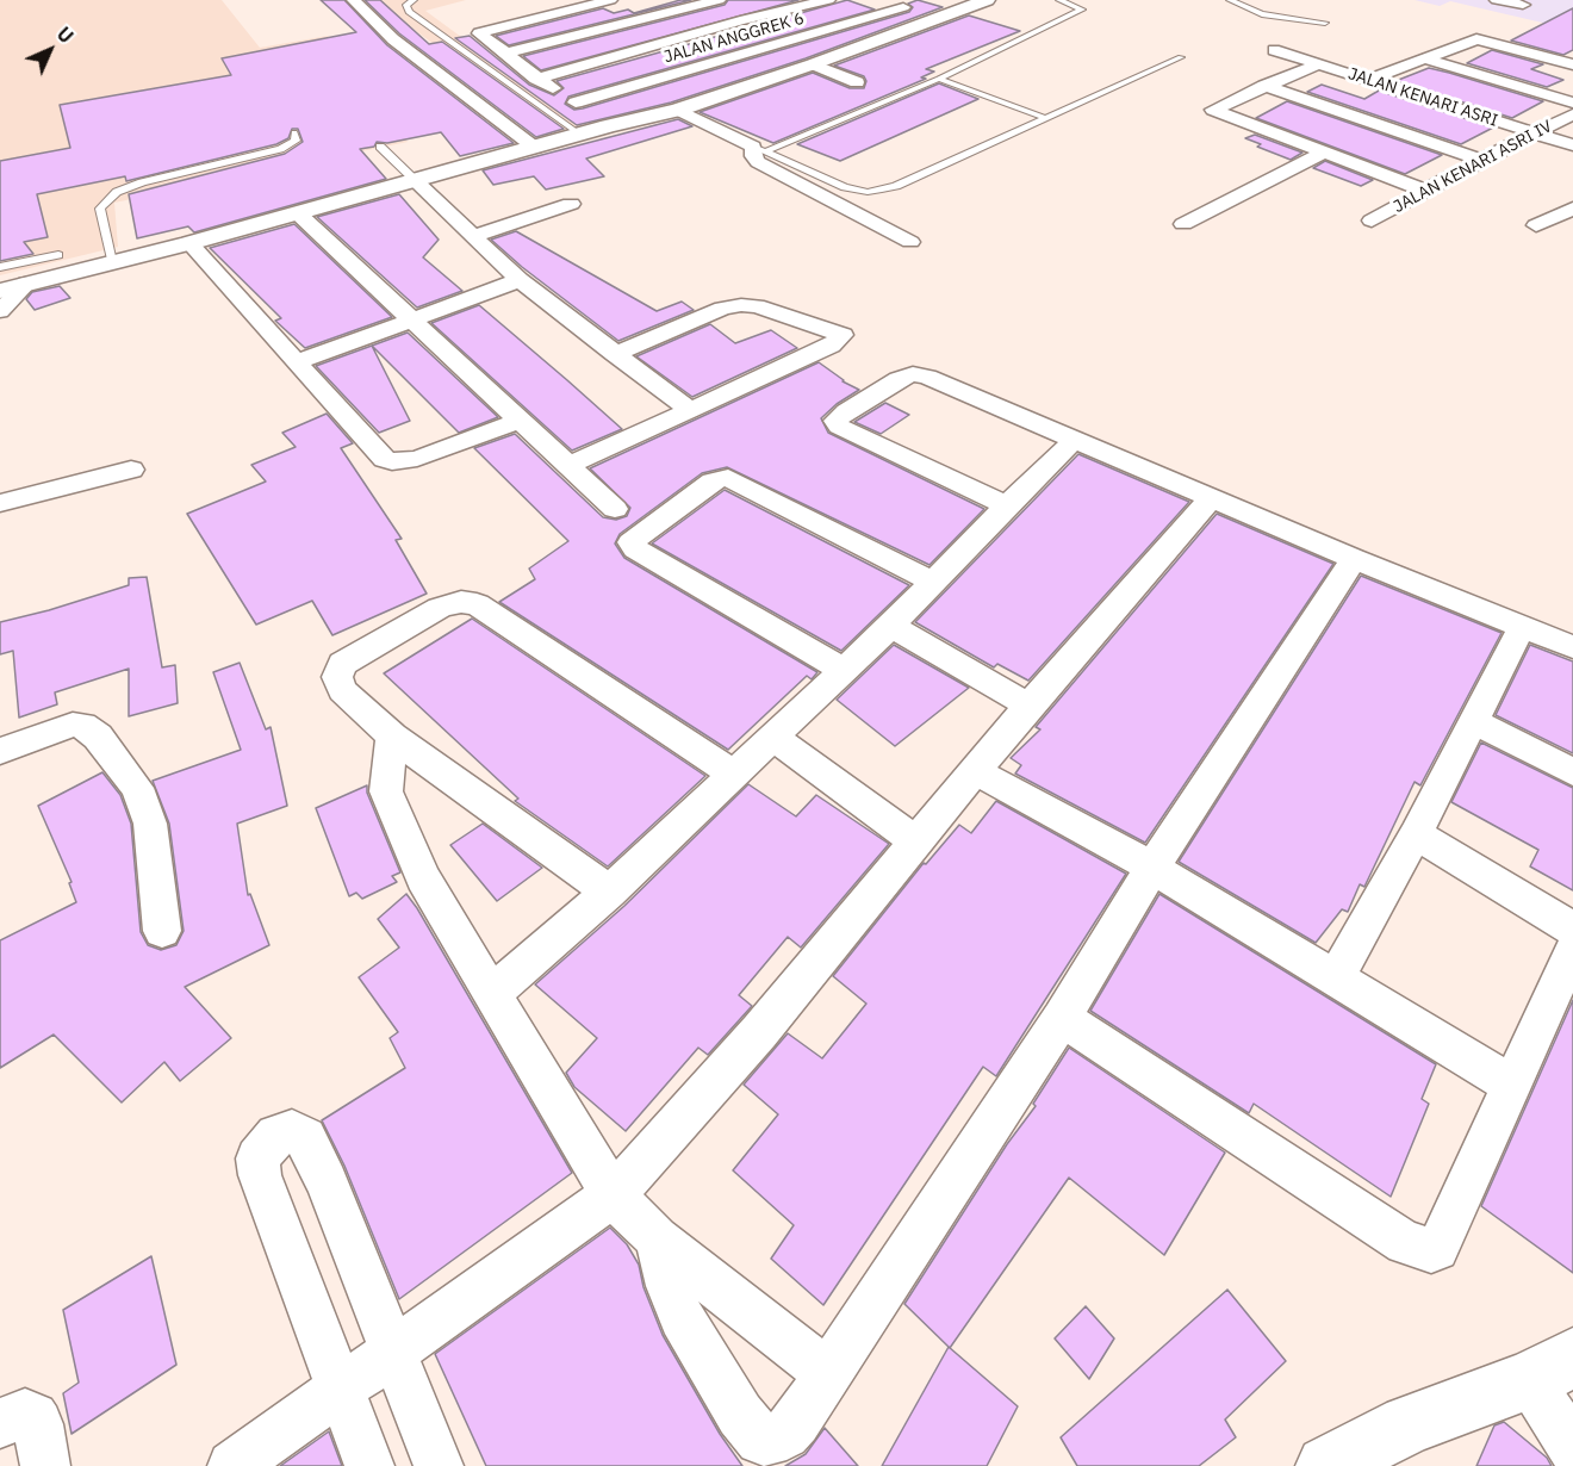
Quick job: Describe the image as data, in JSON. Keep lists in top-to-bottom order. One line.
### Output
{"streets":{"street":["JALAN ANGGREK 6","JALAN KENARI ASRI","JALAN KENARI ASRI IV"]},"crossings":[["JALAN KENARI ASRI","JALAN KENARI ASRI IV"]],"north":"top right"}
